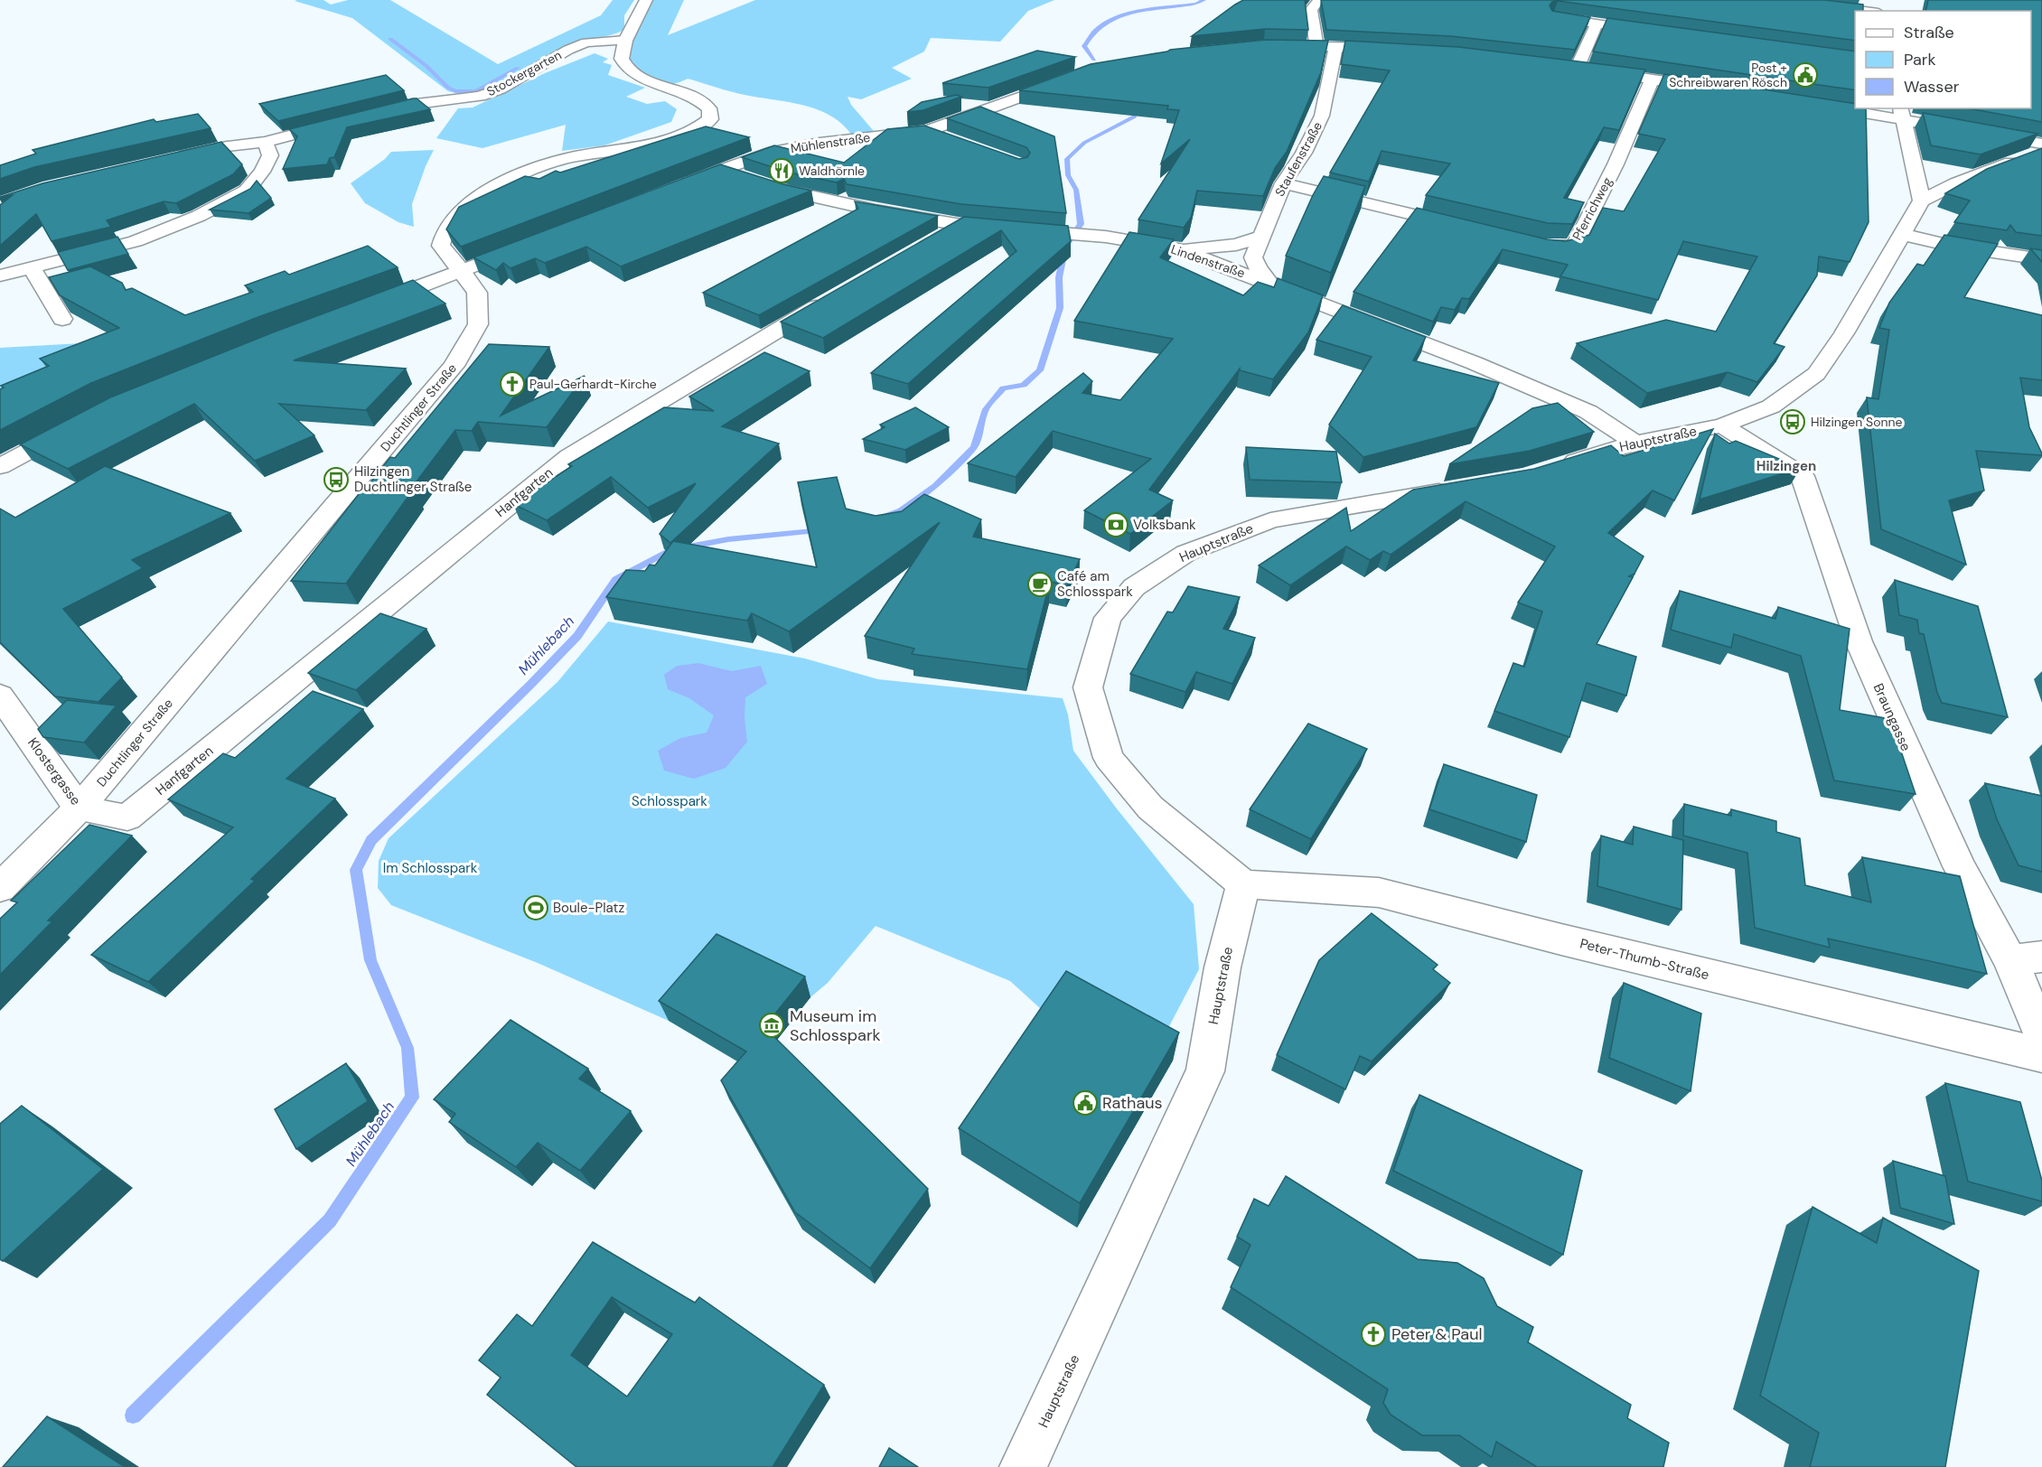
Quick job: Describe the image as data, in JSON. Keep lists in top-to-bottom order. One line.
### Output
{"streets":{"street":["Stockergarten","Mühlenstraße","Staufenstraße","Pferrichweg","Lindenstraße","Duchtlinger Straße","Hauptstraße","Hanfgarten","Braungasse","Klostergasse","Peter-Thumb-Straße"]},"crossings":[["Stockergarten","Duchtlinger Straße"],["Mühlenstraße","Lindenstraße"],["Staufenstraße","Lindenstraße"],["Lindenstraße","Hauptstraße"],["Duchtlinger Straße","Klostergasse"],["Hauptstraße","Braungasse"],["Hauptstraße","Peter-Thumb-Straße"],["Hanfgarten","Klostergasse"]],"districts":["Hilzingen"],"water":["Mühlebach"],"parks":["Schlosspark","Im Schlosspark"],"places":{"public building":["Post + Schreibwaren Rösch","Rathaus"],"restaurant":["Waldhörnle"],"church":["Paul-Gerhardt-Kirche","Peter & Paul"],"bus stop":["Hilzingen Sonne","Hilzingen Duchtlinger Straße"],"bank":["Volksbank"],"cafe":["Café am Schlosspark"],"sports":["Boule-Platz"],"museum":["Museum im Schlosspark"]},"legend":["Straße","Park","Wasser"]}
